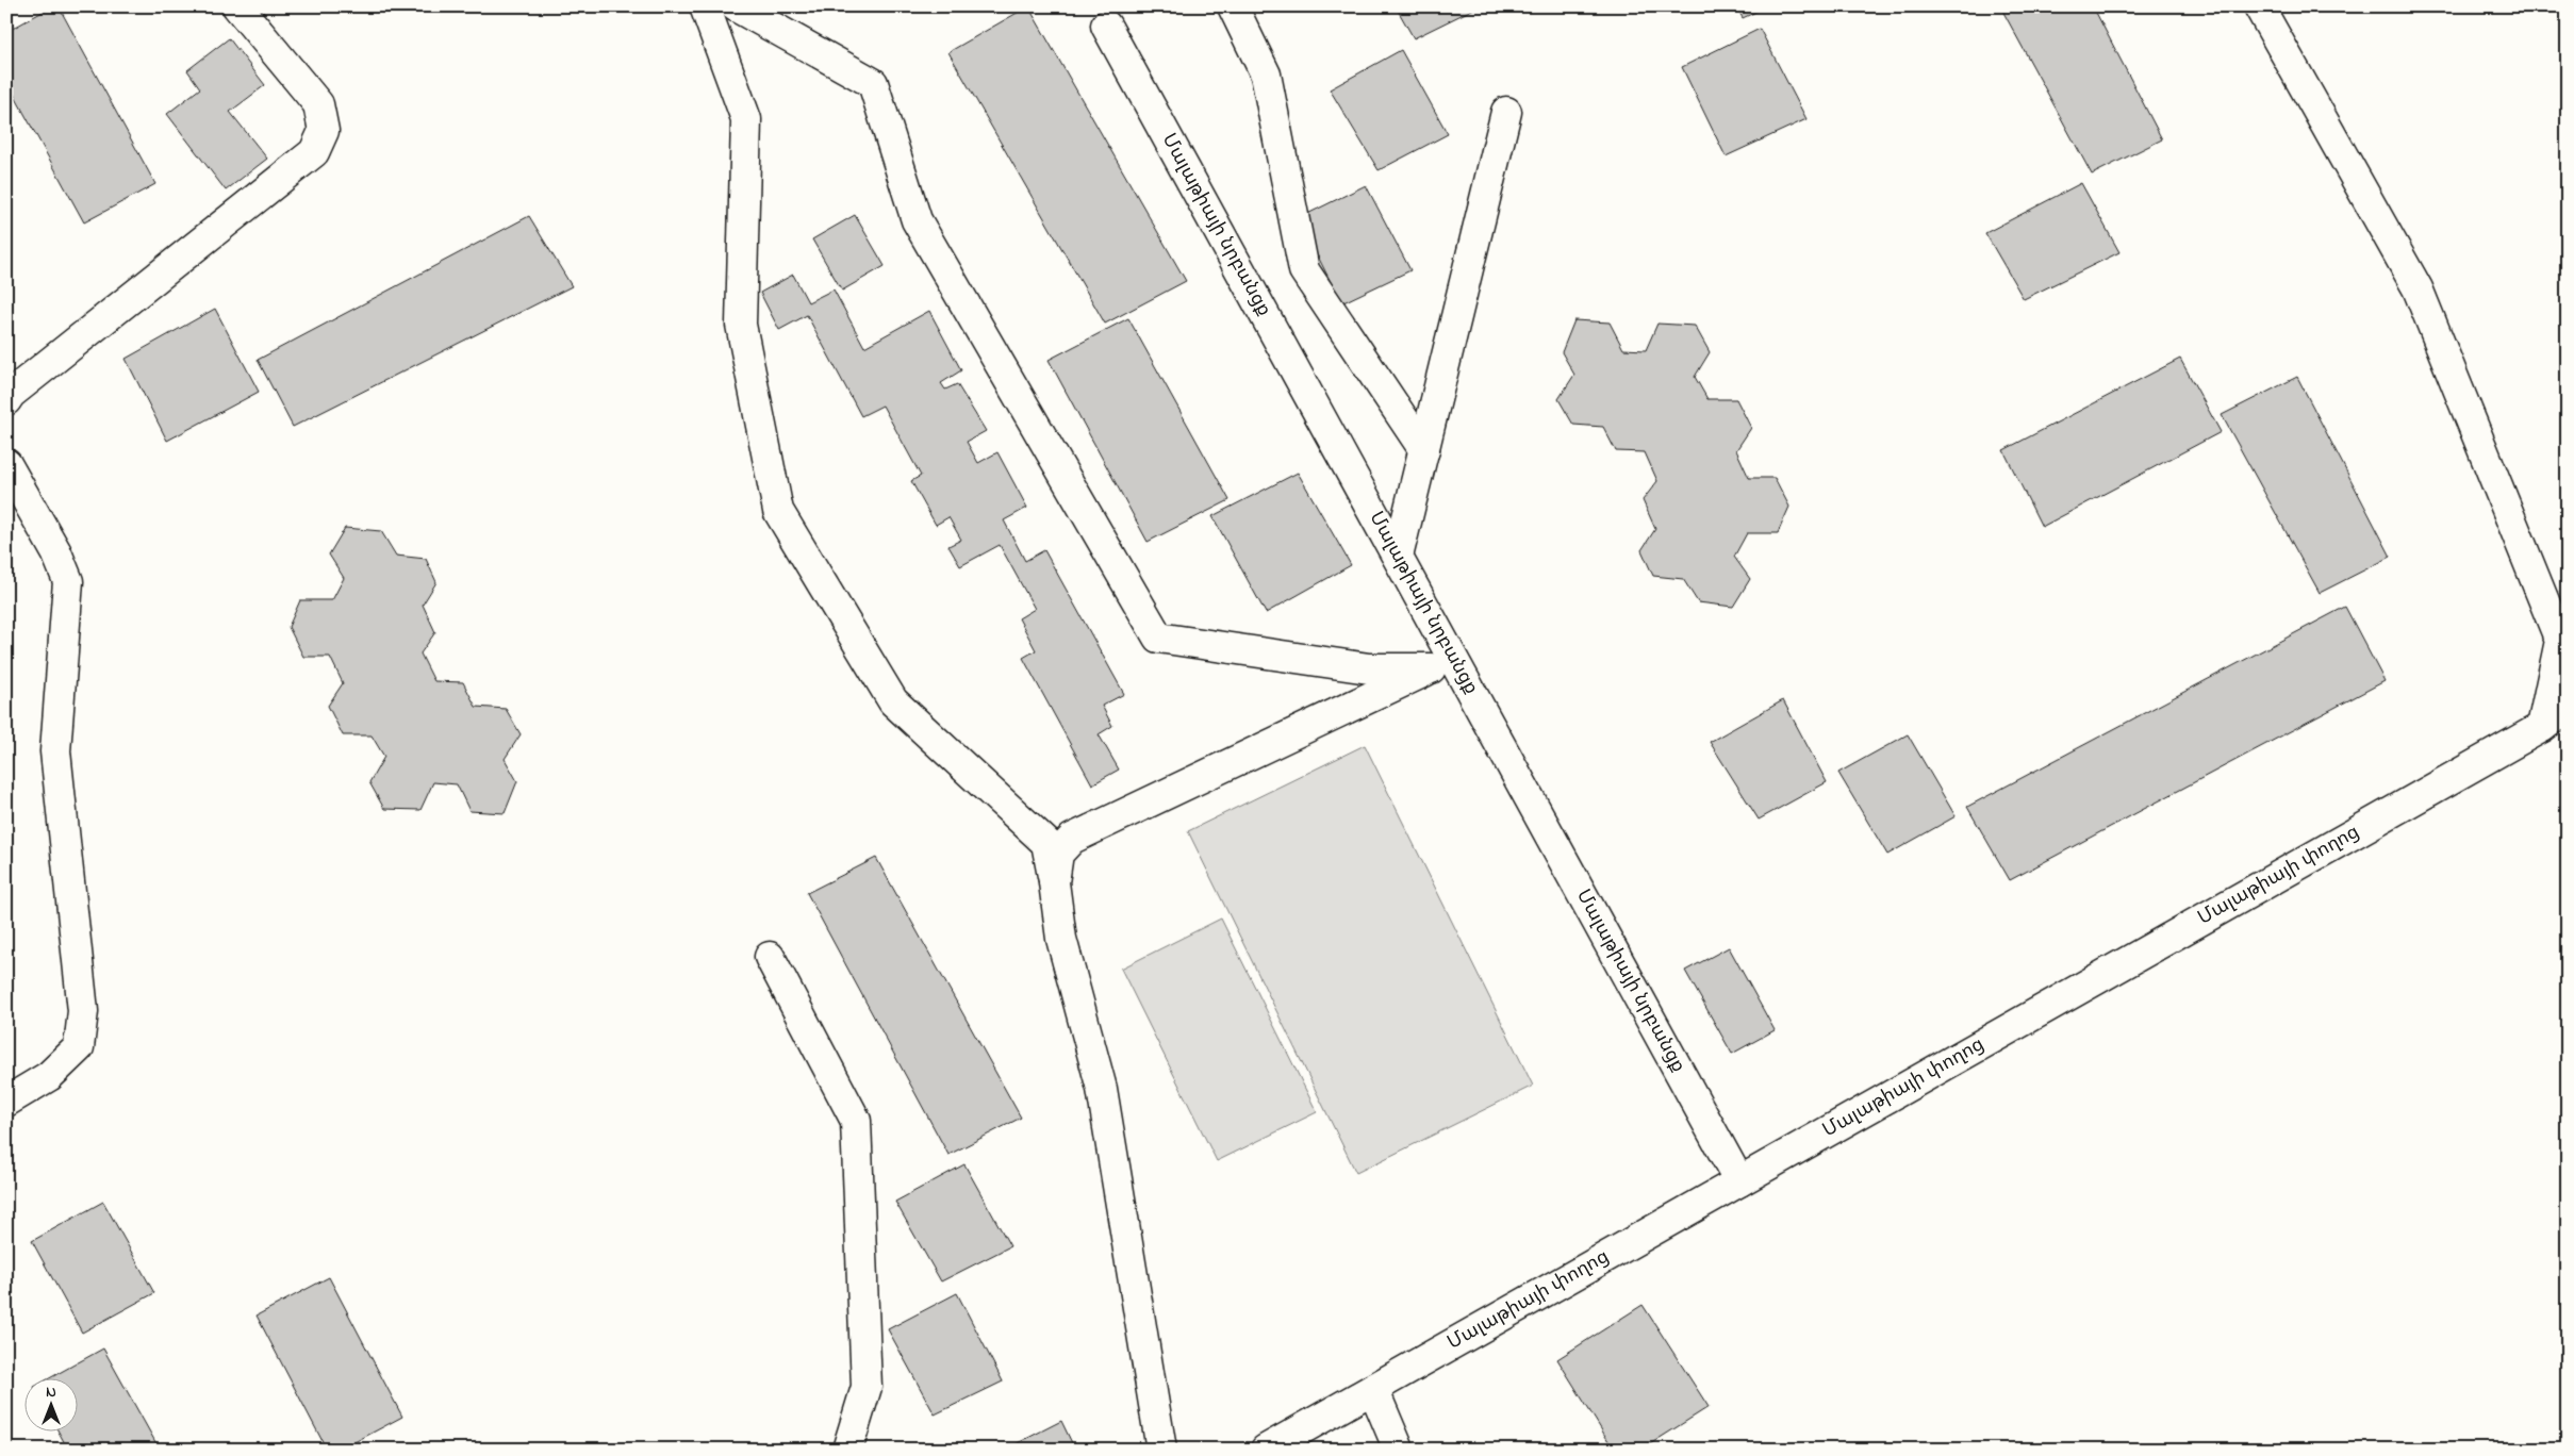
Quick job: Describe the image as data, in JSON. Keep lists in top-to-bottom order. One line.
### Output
{"streets":{"street":["Մալաթիայի նրբանցք","Մալաթիայի փողոց"]},"crossings":[["Մալաթիայի նրբանցք","Մալաթիայի փողոց"]],"north":"top"}
